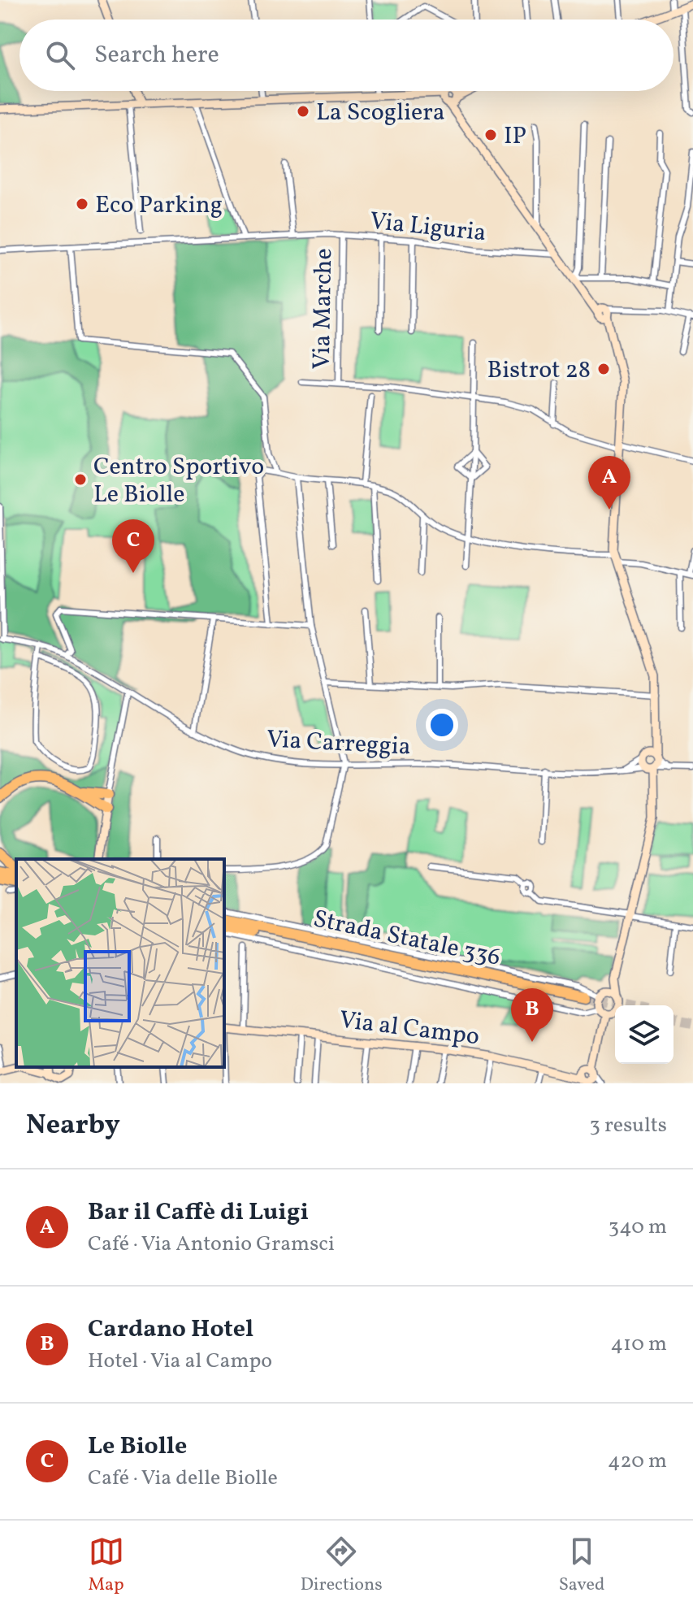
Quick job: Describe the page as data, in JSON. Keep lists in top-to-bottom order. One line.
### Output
{"streets":{"highway":["Strada Statale 336"],"street":["Via Liguria","Via Marche","Via Carreggia","Via al Campo"]},"crossings":[["Via Liguria","Via Marche"]],"places":["La Scogliera","IP","Eco Parking","Bistrot 28","Centro Sportivo Le Biolle"],"page":{"search":"Search here","pins":["A","C","B"],"heading":["Nearby","3 results"],"list":[{"mark":"A","name":"Bar il Caffè di Luigi","note":"Café · Via Antonio Gramsci","value":"340 m"},{"mark":"B","name":"Cardano Hotel","note":"Hotel · Via al Campo","value":"410 m"},{"mark":"C","name":"Le Biolle","note":"Café · Via delle Biolle","value":"420 m"}],"nav":["Map","Directions","Saved"]}}
